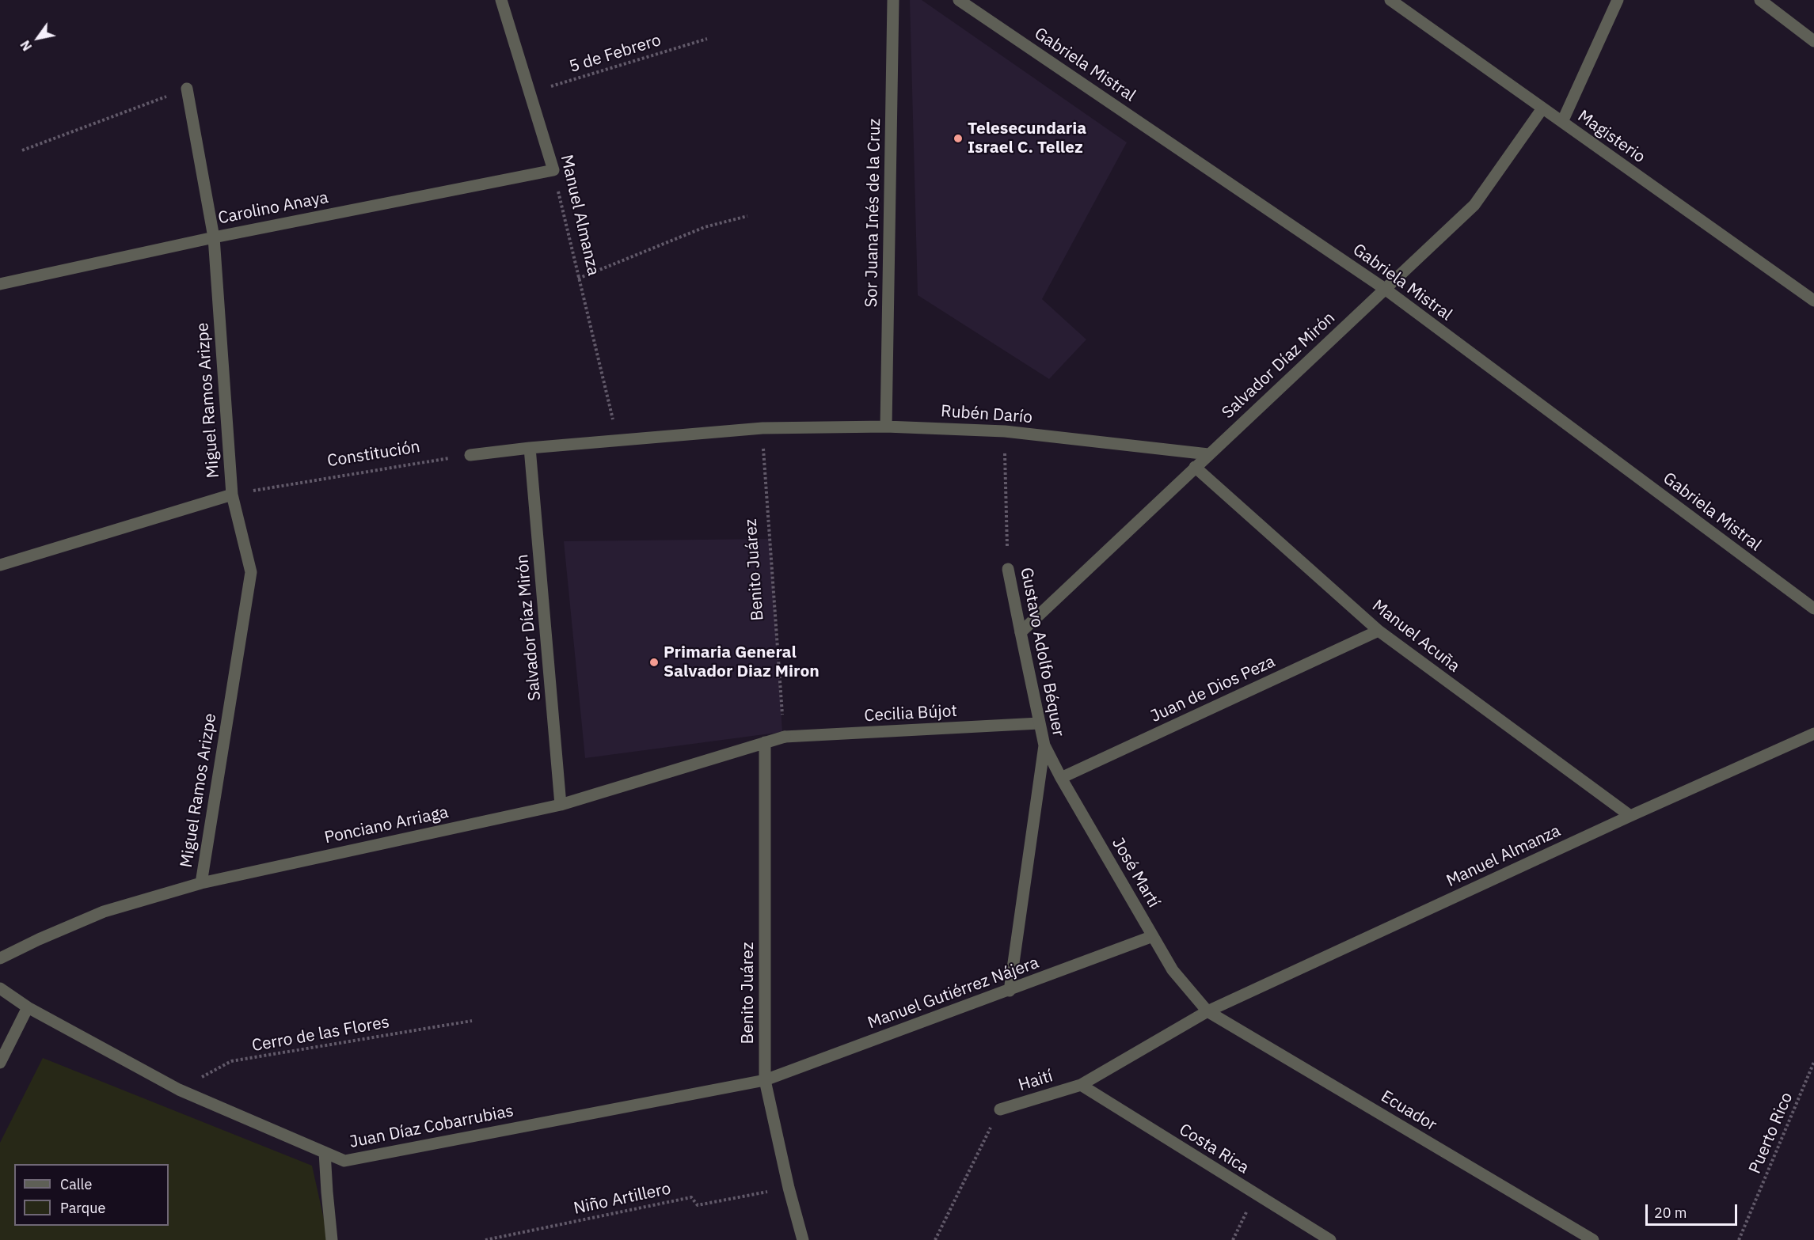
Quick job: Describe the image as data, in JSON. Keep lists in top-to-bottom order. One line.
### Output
{"streets":{"street":["Gabriela Mistral","Magisterio","Carolino Anaya","Sor Juana Inés de la Cruz","Manuel Almanza","Salvador Díaz Mirón","Miguel Ramos Arizpe","Rubén Darío","Benito Juárez","Manuel Acuña","Gustavo Adolfo Béquer","Juan de Dios Peza","Cecilia Bújot","Ponciano Arriaga","José Martí","Manuel Gutiérrez Nájera","Haití","Ecuador","Juan Díaz Cobarrubias","Costa Rica"],"path":["5 de Febrero","Constitución","Cerro de las Flores","Puerto Rico","Niño Artillero"]},"crossings":[["5 de Febrero","Manuel Almanza"],["Gabriela Mistral","Salvador Díaz Mirón"],["Magisterio","Salvador Díaz Mirón"],["Carolino Anaya","Manuel Almanza"],["Carolino Anaya","Miguel Ramos Arizpe"],["Sor Juana Inés de la Cruz","Rubén Darío"],["Manuel Almanza","Manuel Acuña"],["Manuel Almanza","José Martí"],["Manuel Almanza","Haití"],["Manuel Almanza","Ecuador"],["Salvador Díaz Mirón","Rubén Darío"],["Salvador Díaz Mirón","Manuel Acuña"],["Salvador Díaz Mirón","Gustavo Adolfo Béquer"],["Salvador Díaz Mirón","Ponciano Arriaga"],["Miguel Ramos Arizpe","Constitución"],["Miguel Ramos Arizpe","Ponciano Arriaga"],["Rubén Darío","Benito Juárez"],["Rubén Darío","Gustavo Adolfo Béquer"],["Benito Juárez","Cecilia Bújot"],["Benito Juárez","Ponciano Arriaga"],["Benito Juárez","Manuel Gutiérrez Nájera"],["Benito Juárez","Juan Díaz Cobarrubias"],["Benito Juárez","Niño Artillero"],["Manuel Acuña","Juan de Dios Peza"],["Gustavo Adolfo Béquer","Cecilia Bújot"],["Gustavo Adolfo Béquer","José Martí"],["Gustavo Adolfo Béquer","Manuel Gutiérrez Nájera"],["Juan de Dios Peza","José Martí"],["Cecilia Bújot","Ponciano Arriaga"],["José Martí","Manuel Gutiérrez Nájera"],["José Martí","Haití"],["José Martí","Ecuador"],["Manuel Gutiérrez Nájera","Juan Díaz Cobarrubias"],["Cerro de las Flores","Juan Díaz Cobarrubias"],["Haití","Ecuador"],["Haití","Costa Rica"]],"places":["Telesecundaria Israel C. Tellez","Primaria General Salvador Diaz Miron"],"legend":["Calle","Parque"],"scale_bar":"20 m","north":"bottom left"}
